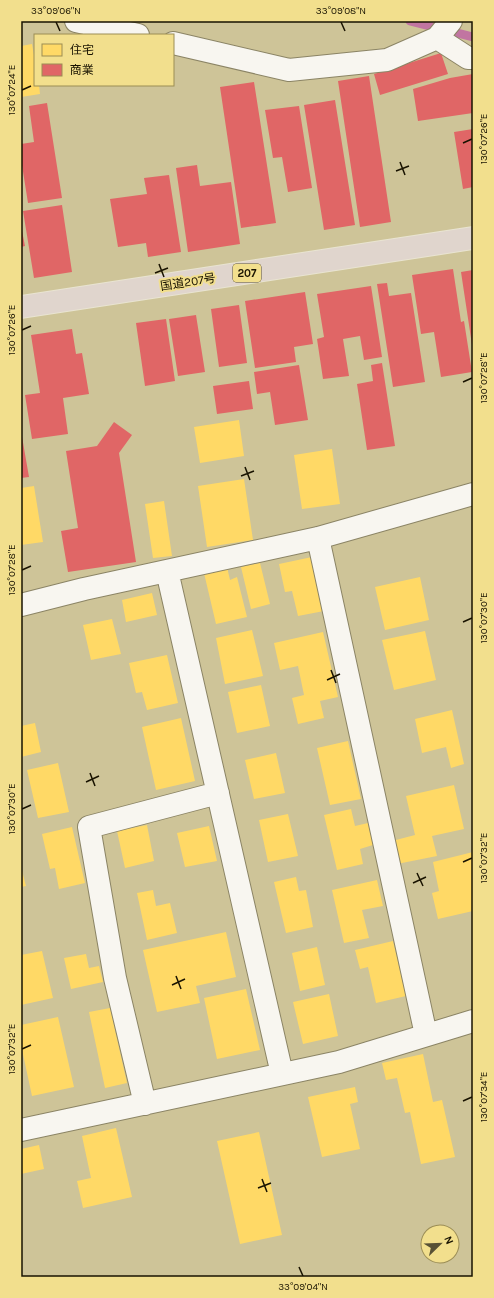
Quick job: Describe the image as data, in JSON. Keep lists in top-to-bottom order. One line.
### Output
{"streets":{"highway":["207","国道207号"]},"legend":["住宅","商業"],"north":"top right","coordinates":["33°09'06\"N","33°09'08\"N","130°07'24\"E","130°07'26\"E","130°07'28\"E","130°07'30\"E","130°07'32\"E","130°07'34\"E","33°09'04\"N"]}
